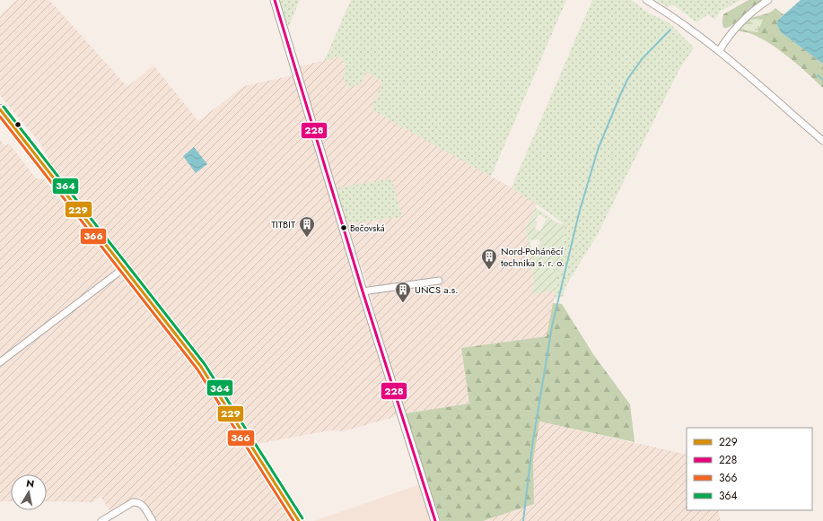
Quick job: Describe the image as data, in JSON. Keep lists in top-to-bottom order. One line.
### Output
{"places":{"other":["Bečovská"],"building":["TITBIT","Nord-Poháněcí technika s. r. o.","UNCS a.s."]},"lines":["transit line 228","transit line 364","transit line 229","transit line 366"],"legend":["229","228","366","364"],"north":"top"}
